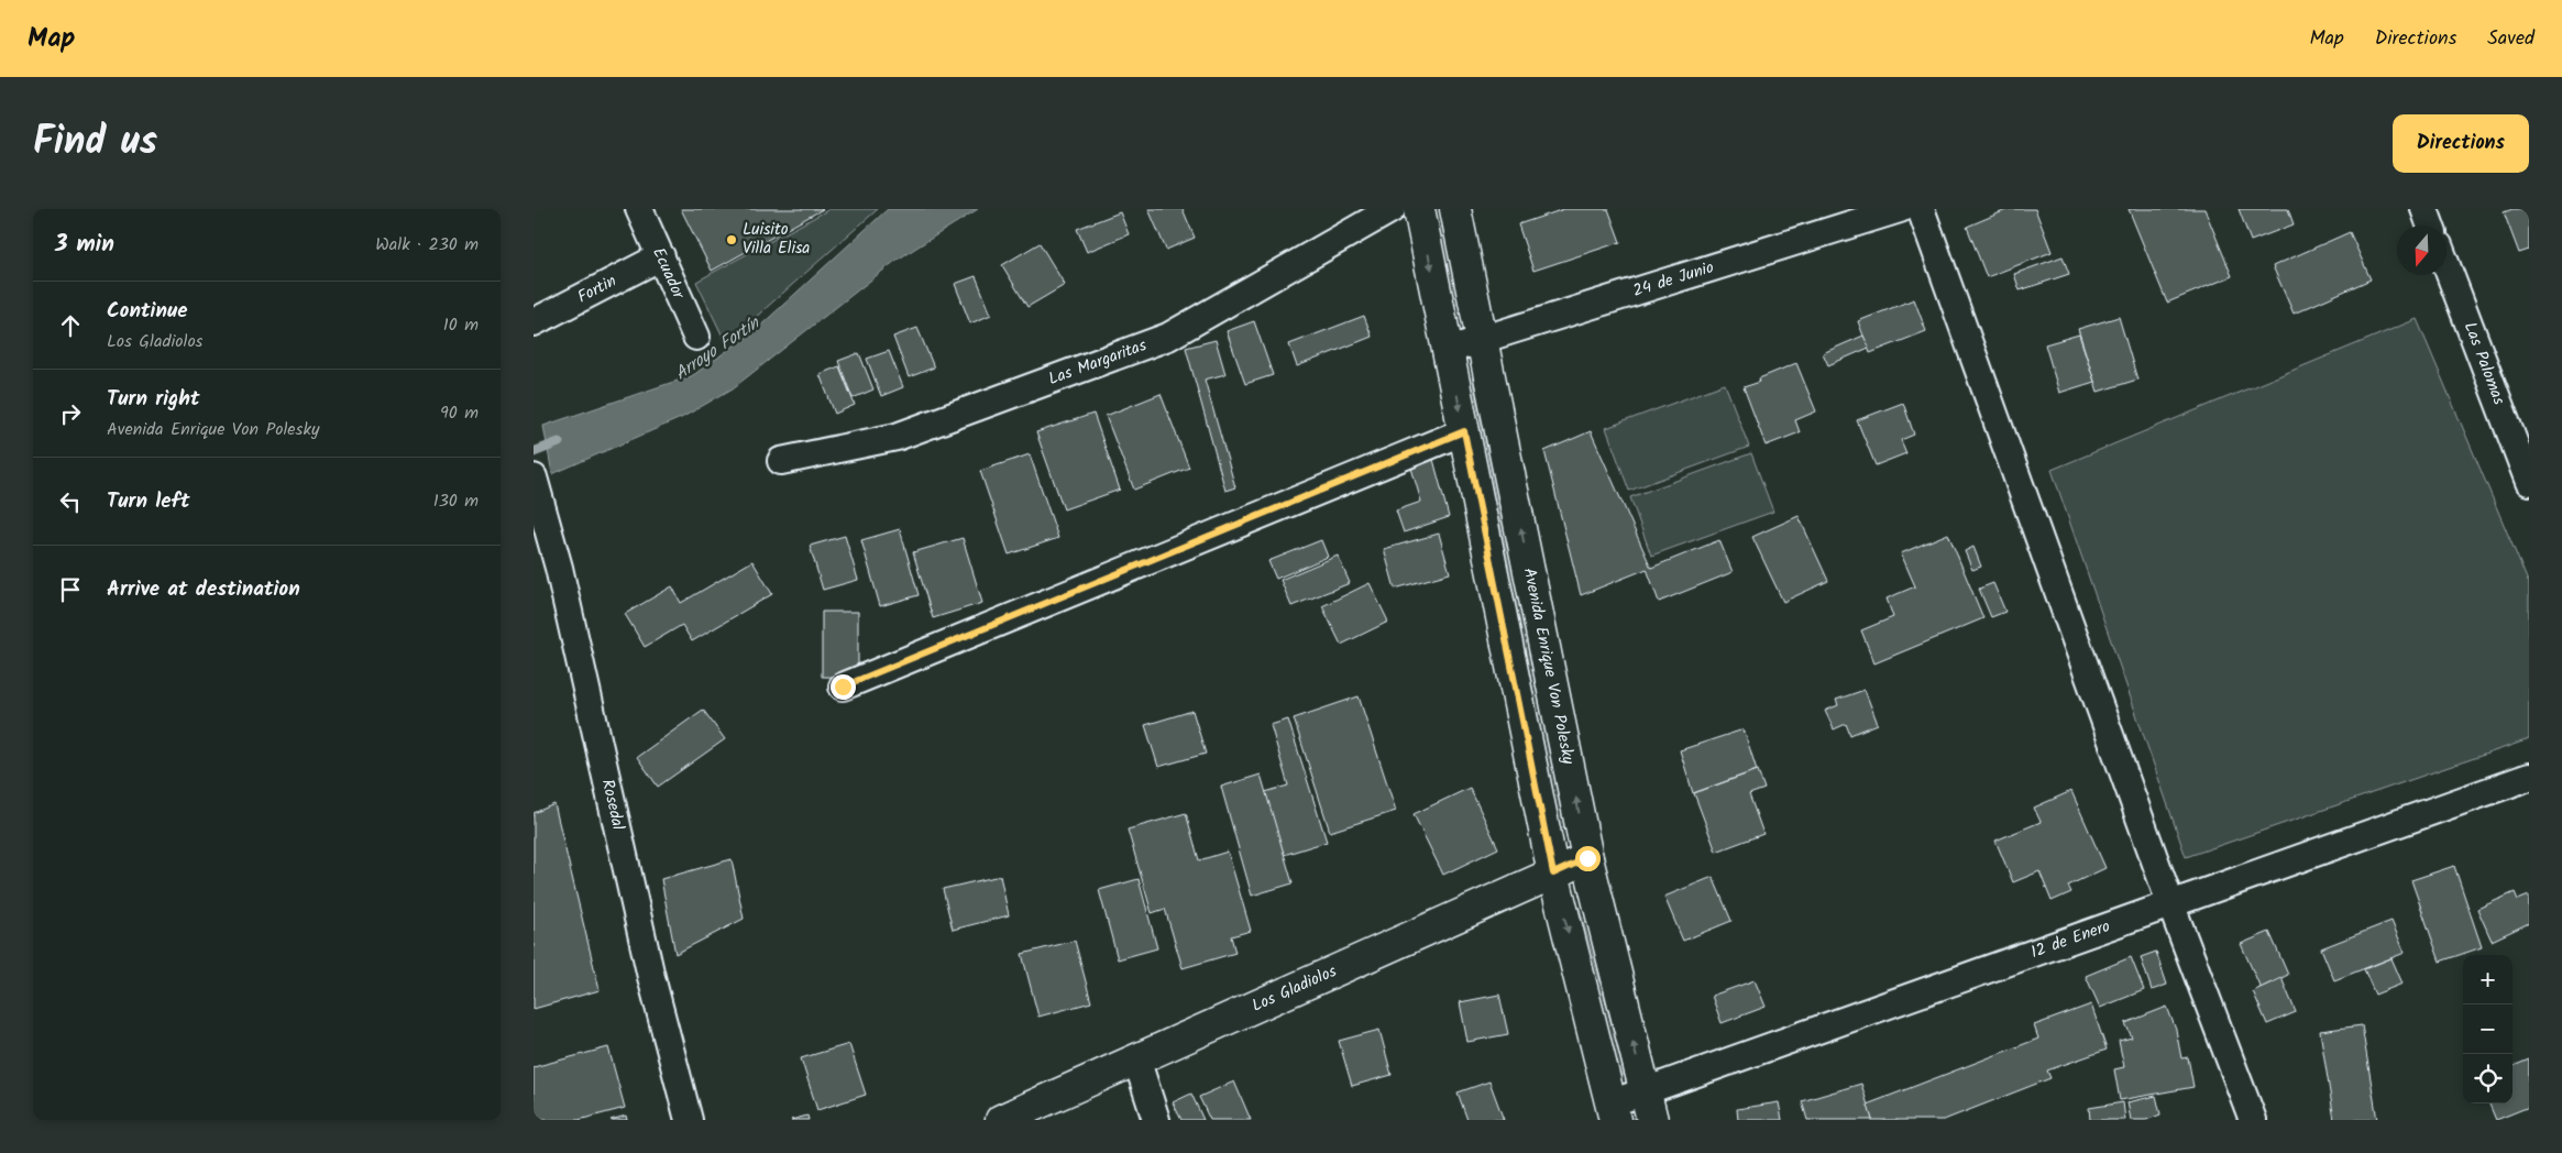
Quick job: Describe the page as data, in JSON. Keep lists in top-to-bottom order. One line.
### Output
{"streets":{"main road":["Avenida Enrique Von Polesky","Los Gladiolos"],"street":["Ecuador","24 de Junio","Fortin","Las Margaritas","Las Palomas","Rosedal","12 de Enero"]},"crossings":[["Ecuador","Fortin"],["24 de Junio","Avenida Enrique Von Polesky"],["Avenida Enrique Von Polesky","12 de Enero"],["Avenida Enrique Von Polesky","Los Gladiolos"]],"water":["Arroyo Fortín"],"places":["Luisito Villa Elisa"],"north":"bottom","page":{"header":"Map","nav":["Map","Directions","Saved"],"title":"Find us","buttons":"Directions","heading":["3 min","Walk · 230 m"],"list":[["Continue","Los Gladiolos","10 m"],["Turn right","Avenida Enrique Von Polesky","90 m"],["Turn left","130 m"],"Arrive at destination"],"map_buttons":["+","−"]}}
